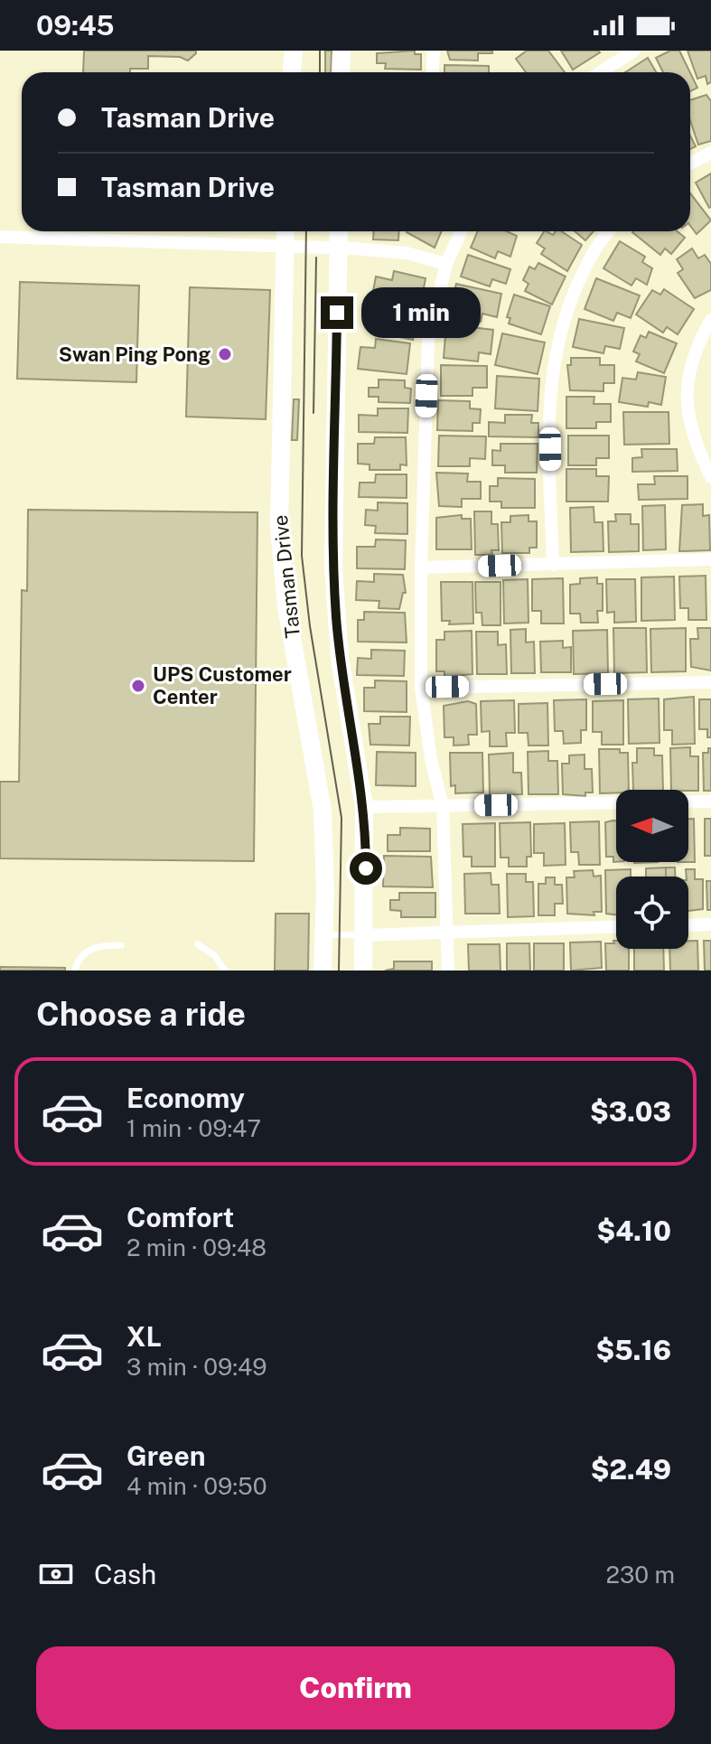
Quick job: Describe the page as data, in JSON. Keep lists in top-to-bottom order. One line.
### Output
{"streets":{"main road":["Tasman Drive"]},"places":["Swan Ping Pong","UPS Customer Center"],"north":"left","page":{"status":"09:45","banner":["Tasman Drive","Tasman Drive"],"bubble":"1 min","heading":"Choose a ride","list":[{"name":"Economy","note":"1 min · 09:47","value":"$3.03"},{"name":"Comfort","note":"2 min · 09:48","value":"$4.10"},{"name":"XL","note":"3 min · 09:49","value":"$5.16"},{"name":"Green","note":"4 min · 09:50","value":"$2.49"}],"pay":["Cash","230 m"],"buttons":"Confirm"}}
